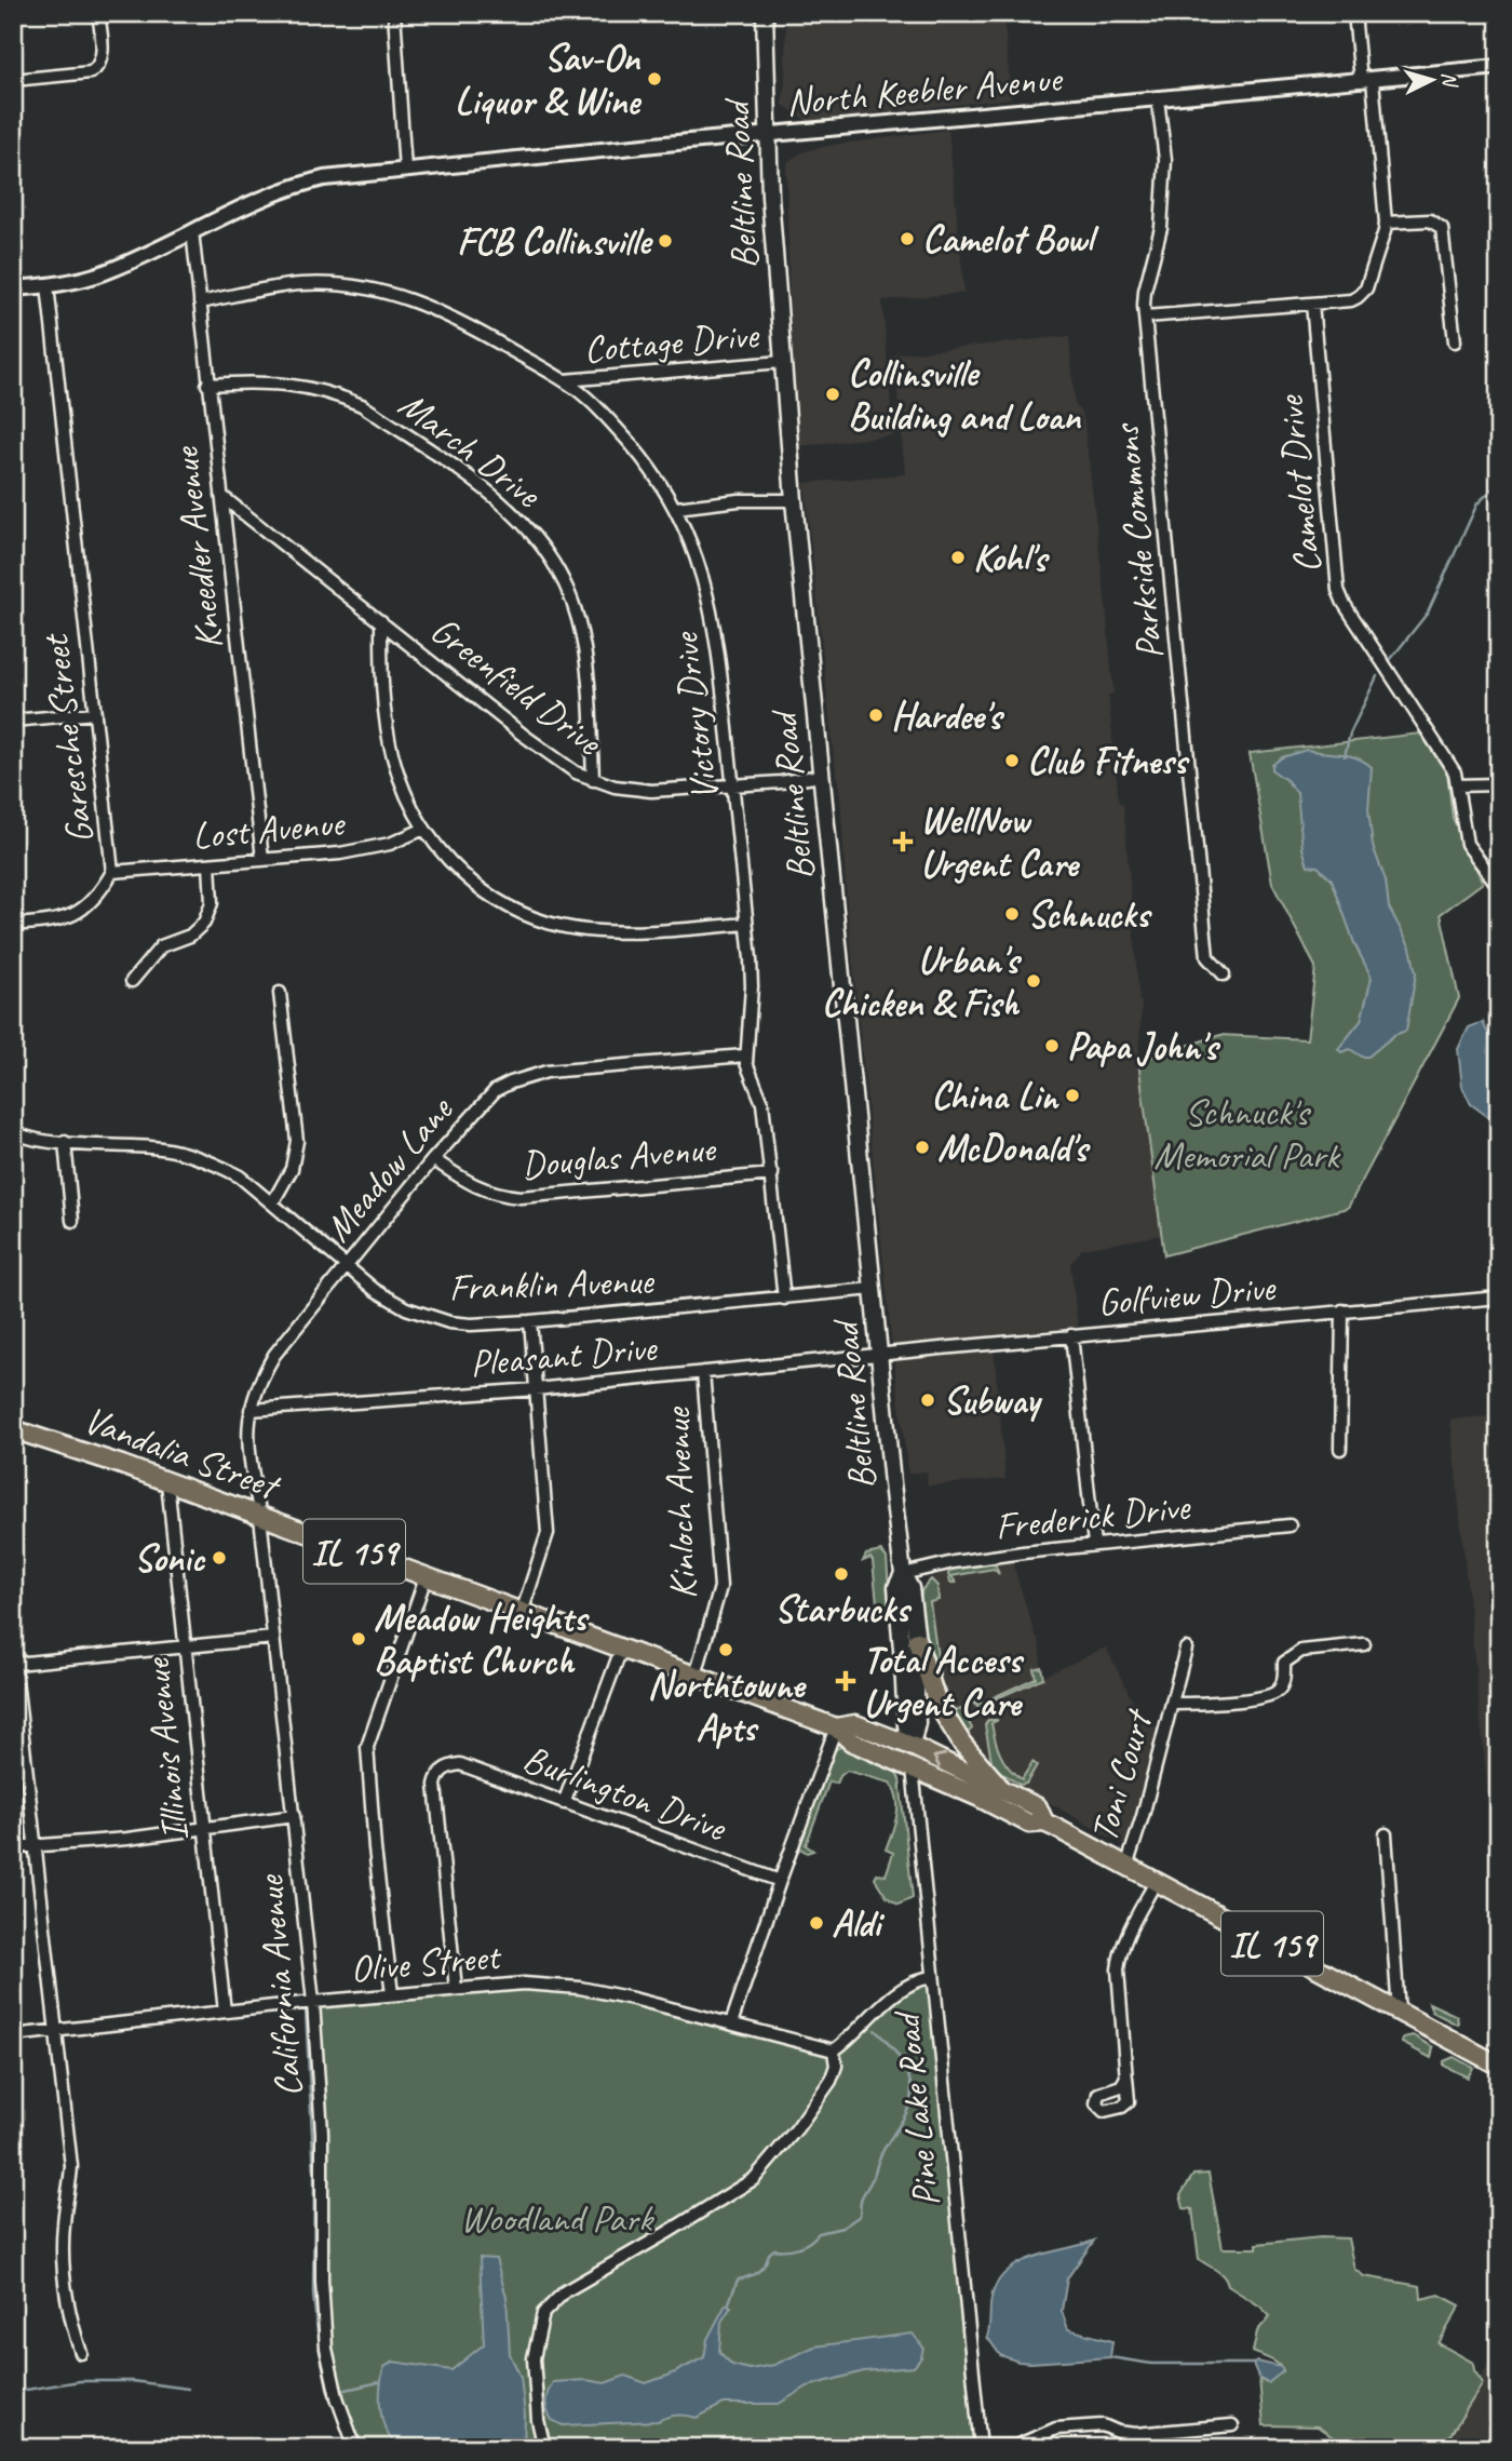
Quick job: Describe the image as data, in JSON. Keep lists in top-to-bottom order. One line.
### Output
{"streets":{"main road":["Beltline Road","Vandalia Street","IL 159"],"street":["North Keebler Avenue","Cottage Drive","March Drive","Camelot Drive","Parkside Commons","Kneedler Avenue","Greenfield Drive","Victory Drive","Garesche Street","Lost Avenue","Douglas Avenue","Meadow Lane","Franklin Avenue","Golfview Drive","Pleasant Drive","Kinloch Avenue","Frederick Drive","Illinois Avenue","Toni Court","Burlington Drive","Olive Street","California Avenue","Pine Lake Road"]},"crossings":[["North Keebler Avenue","Beltline Road"],["North Keebler Avenue","Parkside Commons"],["North Keebler Avenue","Kneedler Avenue"],["North Keebler Avenue","Garesche Street"],["Beltline Road","Cottage Drive"],["Beltline Road","Greenfield Drive"],["Beltline Road","Franklin Avenue"],["Beltline Road","Golfview Drive"],["Beltline Road","Pleasant Drive"],["Beltline Road","Vandalia Street"],["Beltline Road","Frederick Drive"],["Beltline Road","Pine Lake Road"],["Cottage Drive","Victory Drive"],["March Drive","Kneedler Avenue"],["March Drive","Greenfield Drive"],["Kneedler Avenue","Greenfield Drive"],["Kneedler Avenue","Victory Drive"],["Kneedler Avenue","Lost Avenue"],["Greenfield Drive","Victory Drive"],["Victory Drive","Douglas Avenue"],["Victory Drive","Meadow Lane"],["Victory Drive","Franklin Avenue"],["Garesche Street","Lost Avenue"],["Douglas Avenue","Meadow Lane"],["Meadow Lane","Franklin Avenue"],["Meadow Lane","Pleasant Drive"],["Meadow Lane","Vandalia Street"],["Meadow Lane","California Avenue"],["Golfview Drive","Pleasant Drive"],["Pleasant Drive","Kinloch Avenue"],["Vandalia Street","Kinloch Avenue"],["Vandalia Street","Illinois Avenue"],["Vandalia Street","Toni Court"],["Vandalia Street","California Avenue"],["Vandalia Street","Pine Lake Road"],["Illinois Avenue","Olive Street"],["Burlington Drive","Olive Street"],["Olive Street","California Avenue"]],"parks":["Schnuck's Memorial Park","Woodland Park"],"places":{"other":["Sav-On Liquor & Wine","Camelot Bowl","FCB Collinsville","Collinsville Building and Loan","Kohl's","Hardee's","Club Fitness","Schnucks","Urban's Chicken & Fish","Papa John's","China Lin","McDonald's","Subway","Sonic","Starbucks","Meadow Heights Baptist Church","Northtowne Apts","Aldi"],"health":["WellNow Urgent Care","Total Access Urgent Care"]},"north":"right"}
